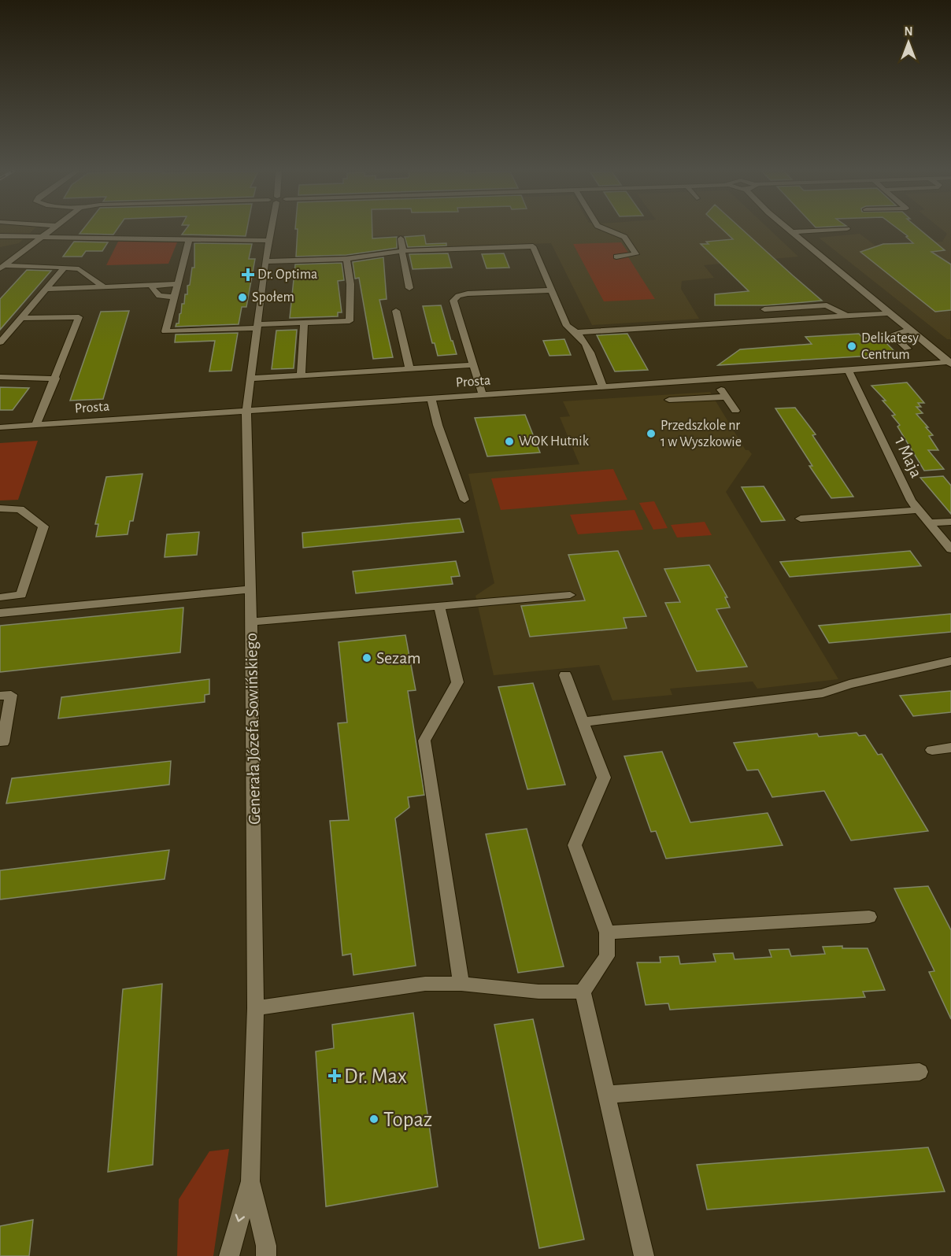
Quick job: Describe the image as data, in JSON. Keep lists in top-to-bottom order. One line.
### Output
{"streets":{"street":["Prosta","1 Maja","Generała Józefa Sowińskiego"]},"crossings":[["Prosta","1 Maja"],["Prosta","Generała Józefa Sowińskiego"]],"places":{"health":["Dr. Optima","Dr. Max"],"other":["Społem","Delikatesy Centrum","Przedszkole nr 1 w Wyszkowie","WOK Hutnik","Sezam","Topaz"]},"north":"top"}
